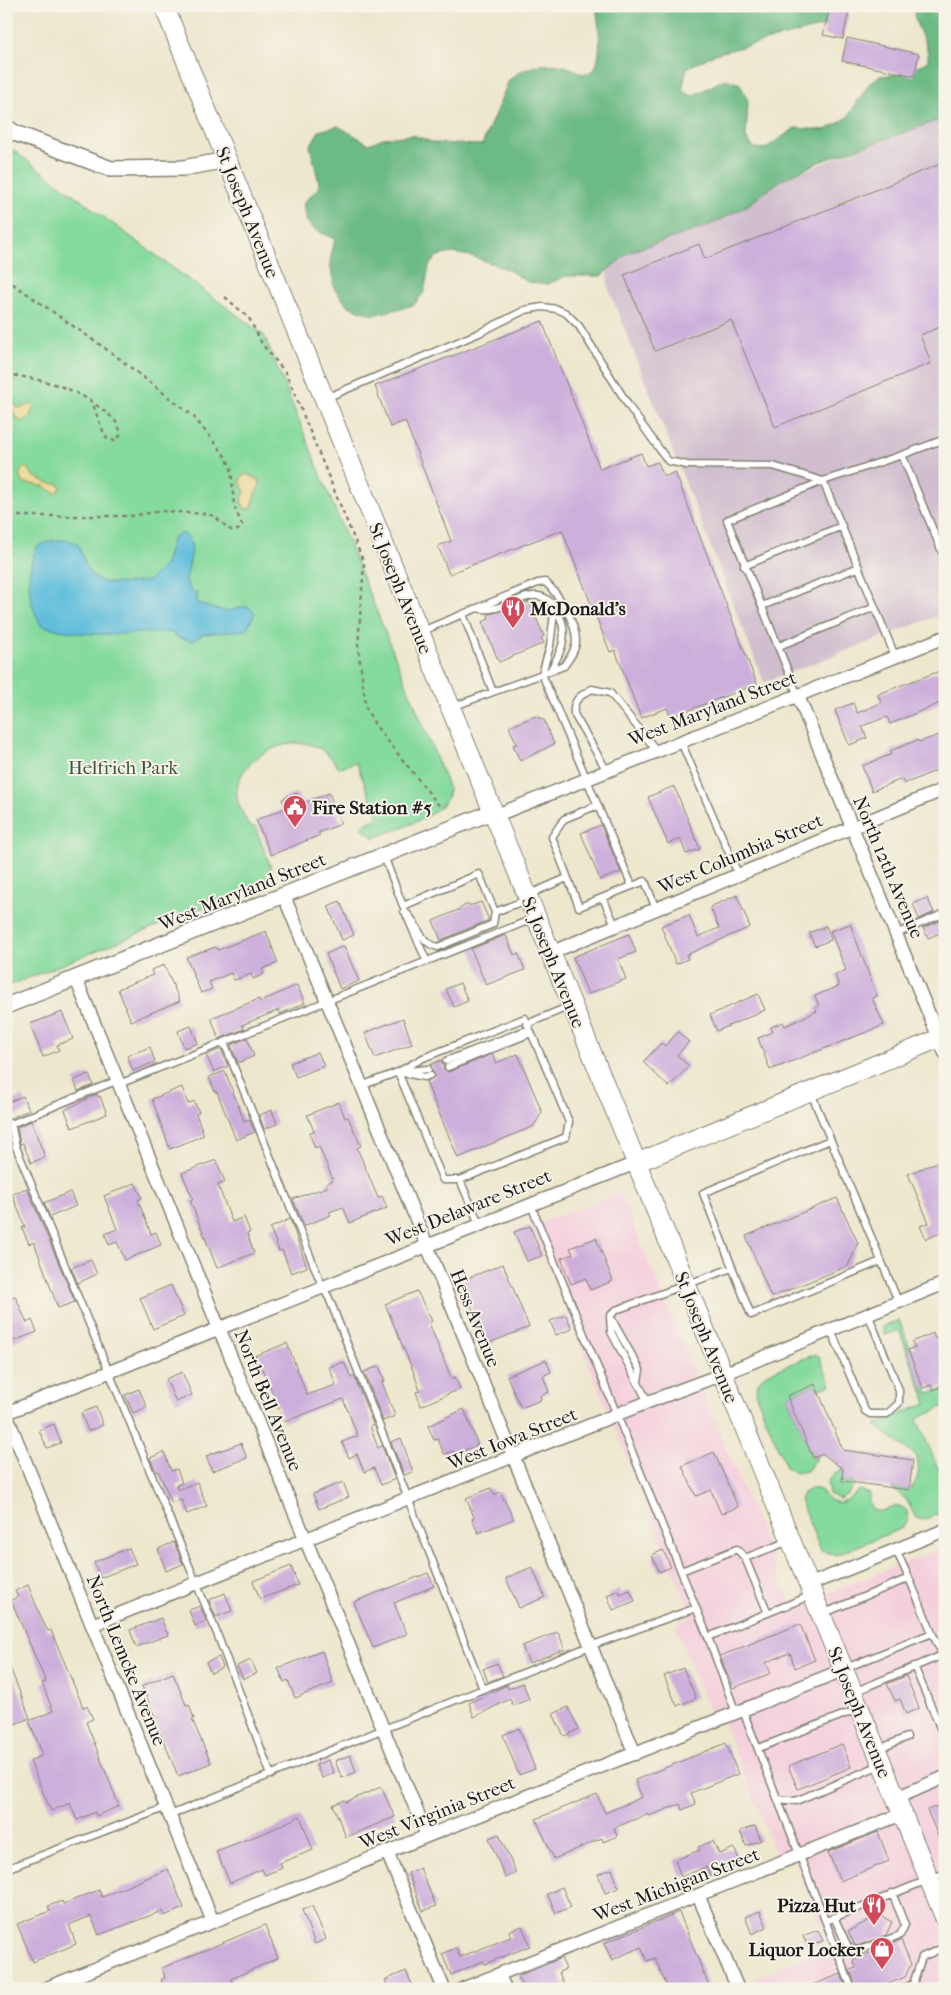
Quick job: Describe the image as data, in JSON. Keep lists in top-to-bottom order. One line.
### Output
{"streets":{"main road":["St Joseph Avenue","West Delaware Street"],"street":["West Maryland Street","West Columbia Street","North 12th Avenue","Hess Avenue","North Bell Avenue","West Iowa Street","North Lemcke Avenue","West Virginia Street","West Michigan Street"]},"crossings":[["St Joseph Avenue","West Maryland Street"],["St Joseph Avenue","West Columbia Street"],["St Joseph Avenue","West Delaware Street"],["St Joseph Avenue","West Iowa Street"],["St Joseph Avenue","West Virginia Street"],["St Joseph Avenue","West Michigan Street"],["West Maryland Street","North 12th Avenue"],["West Maryland Street","Hess Avenue"],["West Maryland Street","North Bell Avenue"],["West Columbia Street","North 12th Avenue"],["North 12th Avenue","West Delaware Street"],["West Delaware Street","Hess Avenue"],["West Delaware Street","North Bell Avenue"],["West Delaware Street","North Lemcke Avenue"],["Hess Avenue","West Iowa Street"],["Hess Avenue","West Virginia Street"],["North Bell Avenue","West Iowa Street"],["North Bell Avenue","West Virginia Street"],["West Iowa Street","North Lemcke Avenue"],["North Lemcke Avenue","West Virginia Street"]],"parks":["Helfrich Park"],"places":{"restaurant":["McDonald's","Pizza Hut"],"public building":["Fire Station #5"],"shop":["Liquor Locker"]}}
